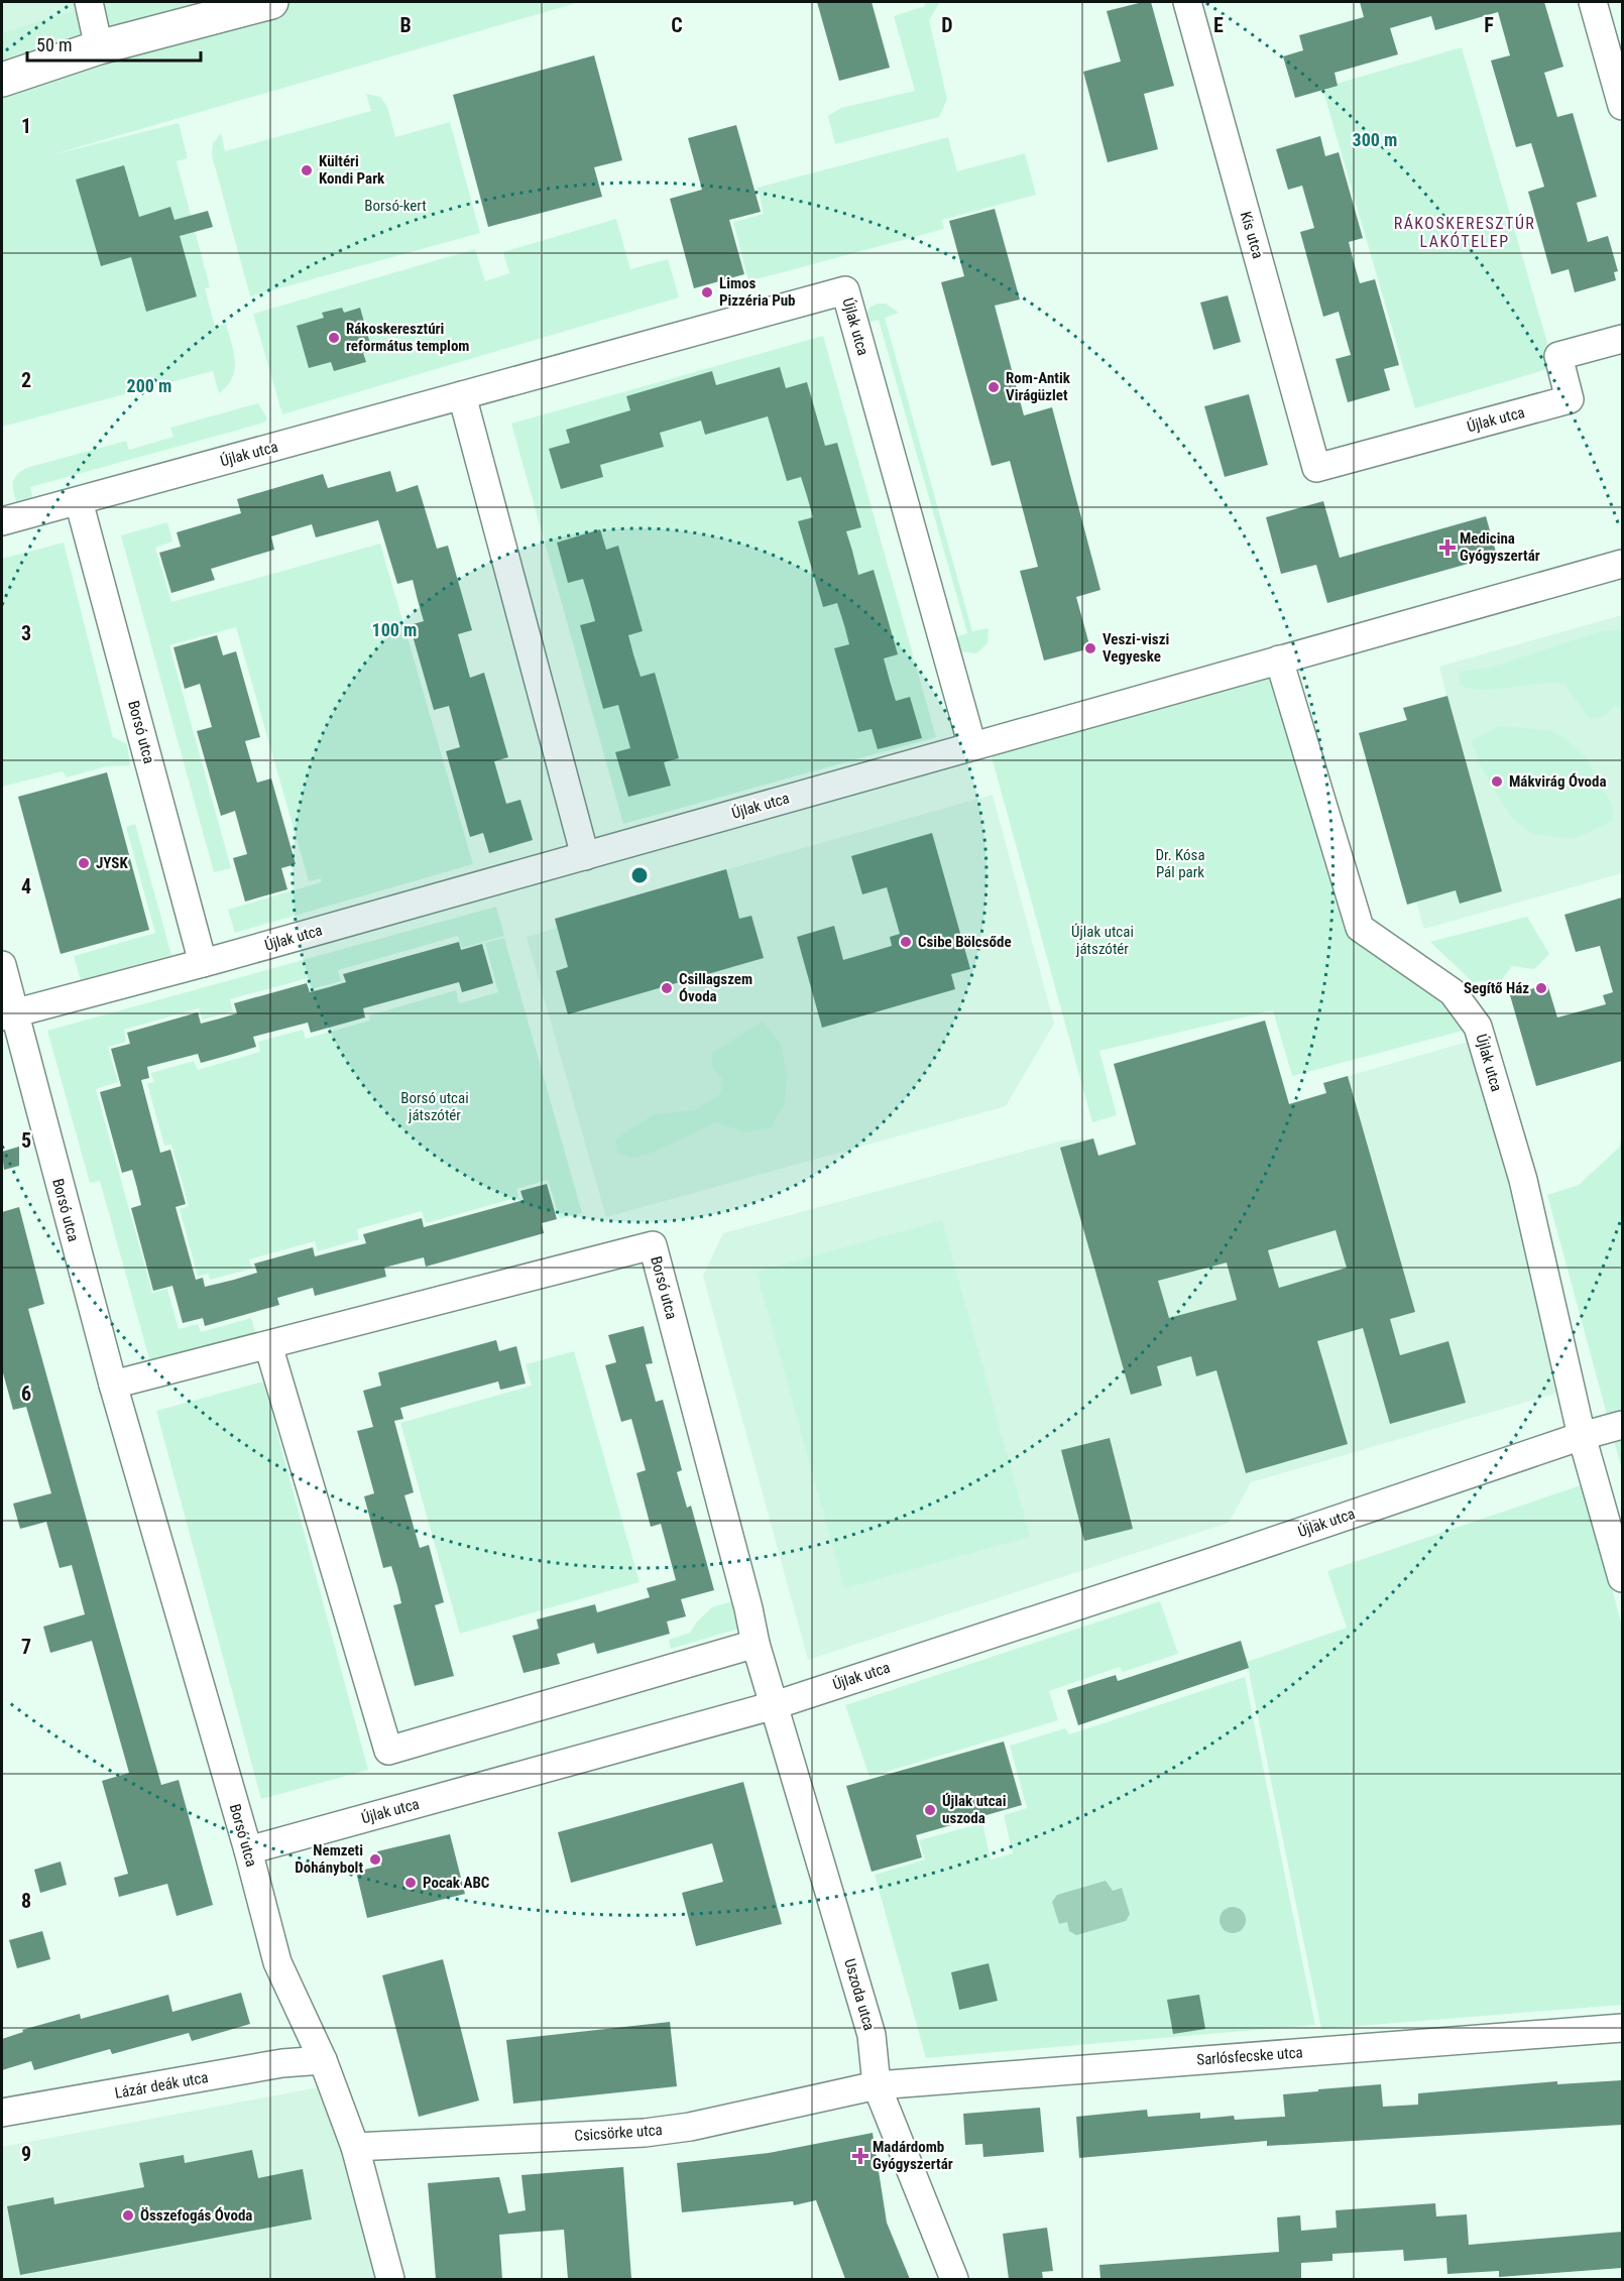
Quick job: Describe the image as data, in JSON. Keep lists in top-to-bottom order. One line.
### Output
{"streets":{"street":["Kis utca","Újlak utca","Borsó utca","Uszoda utca","Sarlósfecske utca","Lázár deák utca","Csicsörke utca"]},"crossings":[["Kis utca","Újlak utca"],["Újlak utca","Borsó utca"],["Újlak utca","Uszoda utca"],["Borsó utca","Uszoda utca"],["Borsó utca","Lázár deák utca"],["Borsó utca","Csicsörke utca"],["Uszoda utca","Sarlósfecske utca"],["Uszoda utca","Csicsörke utca"],["Sarlósfecske utca","Csicsörke utca"]],"districts":["RÁKOSKERESZTÚR LAKÓTELEP"],"parks":["Borsó-kert","Dr. Kósa Pál park","Újlak utcai játszótér","Borsó utcai játszótér"],"places":{"other":["Kültéri Kondi Park","Limos Pizzéria Pub","Rákoskeresztúri református templom","Rom-Antik Virágüzlet","Veszi-viszi Vegyeske","Mákvirág Óvoda","JYSK","Csibe Bölcsőde","Csillagszem Óvoda","Segítő Ház","Újlak utcai uszoda","Nemzeti Dohánybolt","Pocak ABC","Összefogás Óvoda"],"health":["Medicina Gyógyszertár","Madárdomb Gyógyszertár"]},"scale_bar":"50 m","grid":{"columns":["B","C","D","E","F"],"rows":["1","2","3","4","5","6","7","8","9"]},"rings":["300 m","200 m","100 m"]}
